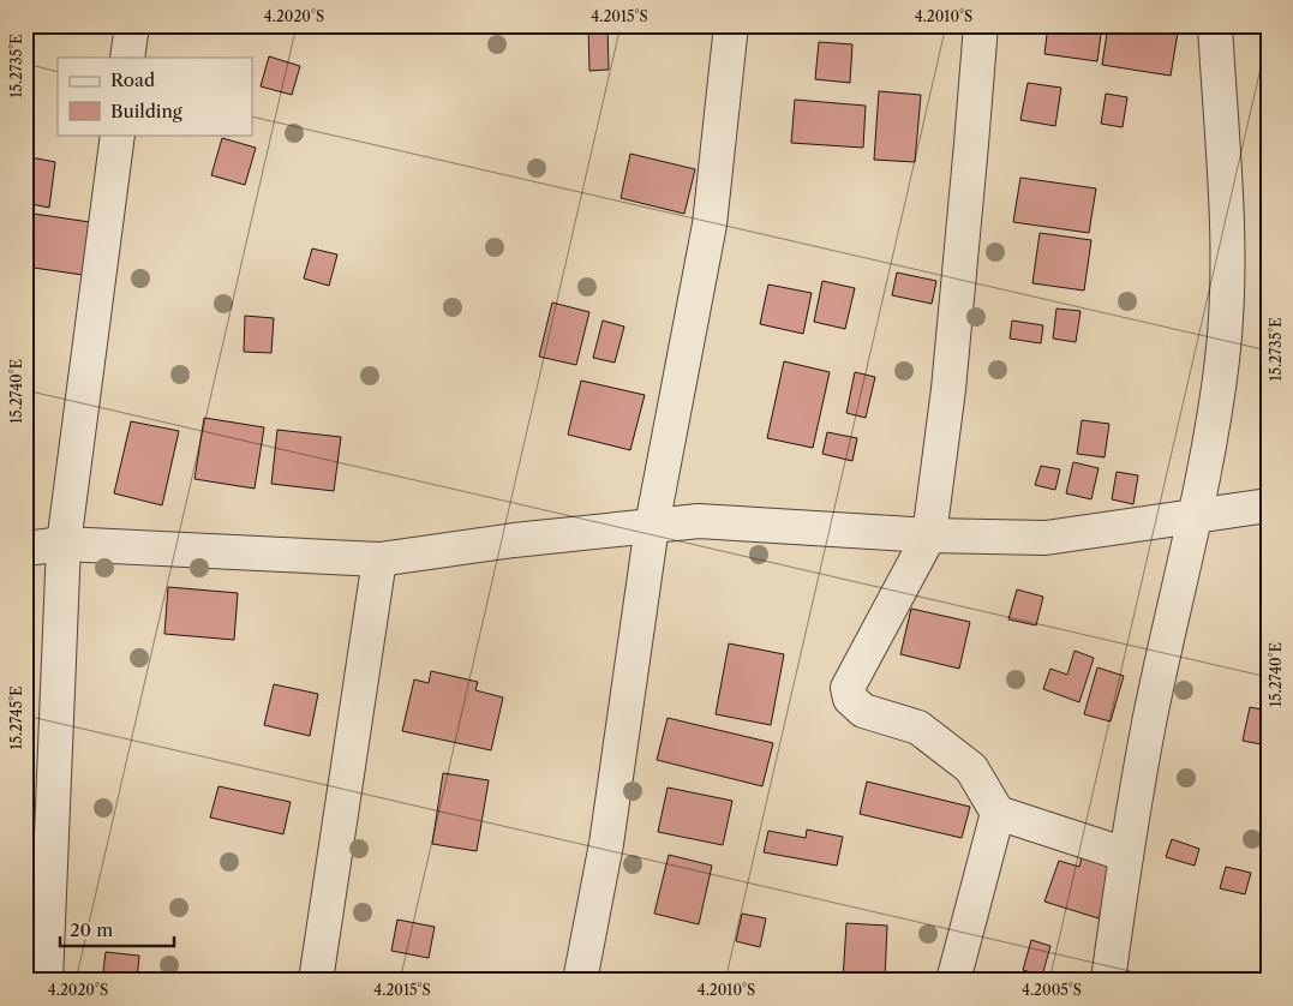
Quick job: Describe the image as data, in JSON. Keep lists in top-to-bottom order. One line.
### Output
{"legend":["Road","Building"],"scale_bar":"20 m","coordinates":["4.2020°S","4.2015°S","4.2010°S","15.2735°E","15.2740°E","15.2745°E","4.2005°S"]}
